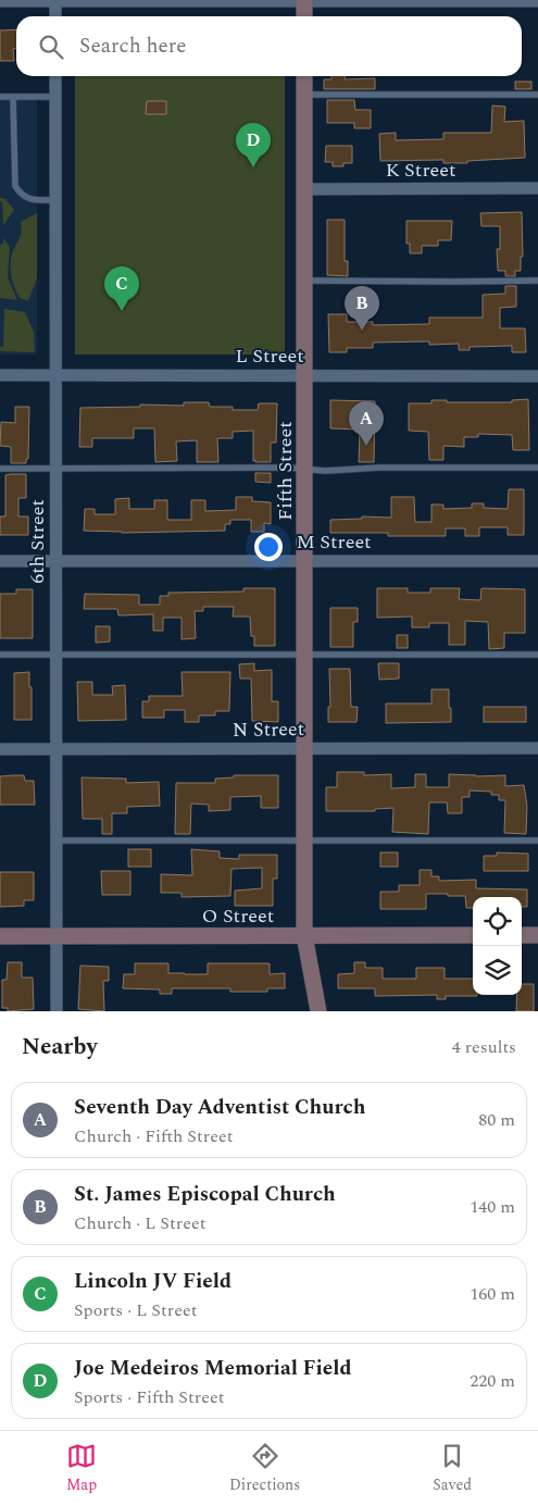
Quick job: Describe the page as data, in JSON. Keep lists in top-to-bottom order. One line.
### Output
{"streets":{"street":["K Street","L Street","Fifth Street","6th Street","M Street","N Street","O Street"]},"crossings":[["K Street","Fifth Street"],["L Street","Fifth Street"],["L Street","6th Street"],["Fifth Street","M Street"],["Fifth Street","N Street"],["Fifth Street","O Street"],["6th Street","M Street"],["6th Street","N Street"],["6th Street","O Street"]],"page":{"search":"Search here","pins":["D","C","B","A"],"heading":["Nearby","4 results"],"list":[{"mark":"A","name":"Seventh Day Adventist Church","note":"Church · Fifth Street","value":"80 m"},{"mark":"B","name":"St. James Episcopal Church","note":"Church · L Street","value":"140 m"},{"mark":"C","name":"Lincoln JV Field","note":"Sports · L Street","value":"160 m"},{"mark":"D","name":"Joe Medeiros Memorial Field","note":"Sports · Fifth Street","value":"220 m"}],"nav":["Map","Directions","Saved"]}}
